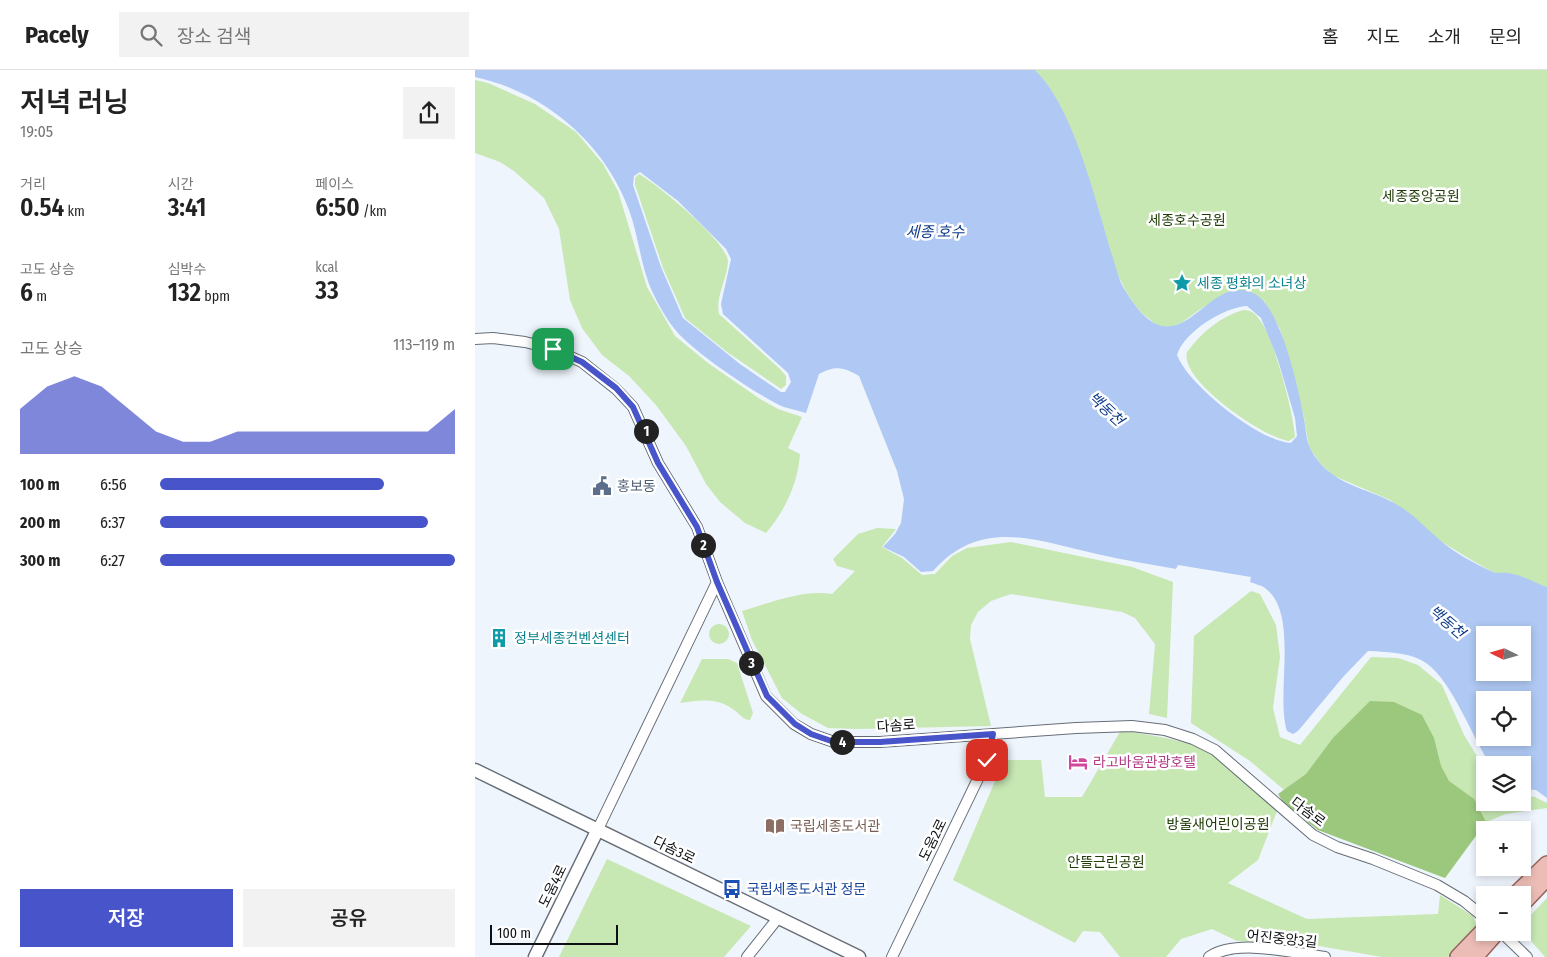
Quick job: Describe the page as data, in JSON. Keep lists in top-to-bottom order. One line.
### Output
{"streets":{"street":["다솜로","도움2로","다솜3로","도움4로","어진중앙3길"]},"crossings":[["다솜로","도움2로"],["다솜3로","도움4로"]],"water":["세종 호수","백동천"],"parks":["세종중앙공원","세종호수공원","방울새어린이공원","안뜰근린공원"],"places":{"place":["세종 평화의 소녀상"],"public building":["홍보동"],"building":["정부세종컨벤션센터"],"hotel":["라고바움관광호텔"],"library":["국립세종도서관"],"bus stop":["국립세종도서관 정문"]},"scale_bar":"100 m","north":"left","page":{"header":"Pacely","search":"장소 검색","nav":["홈","지도","소개","문의"],"heading":["저녁 러닝","19:05"],"stats":[["거리","0.54 km"],["시간","3:41"],["페이스","6:50 /km"],["고도 상승","6 m"],["심박수","132 bpm"],["kcal","33"]],"chart":["고도 상승","113–119 m"],"pins":["1","2","3","4"],"list":[{"name":"100 m","note":"6:56"},{"name":"200 m","note":"6:37"},{"name":"300 m","note":"6:27"}],"map_buttons":["+","−"],"buttons":["저장","공유"],"scale":"100 m"}}
